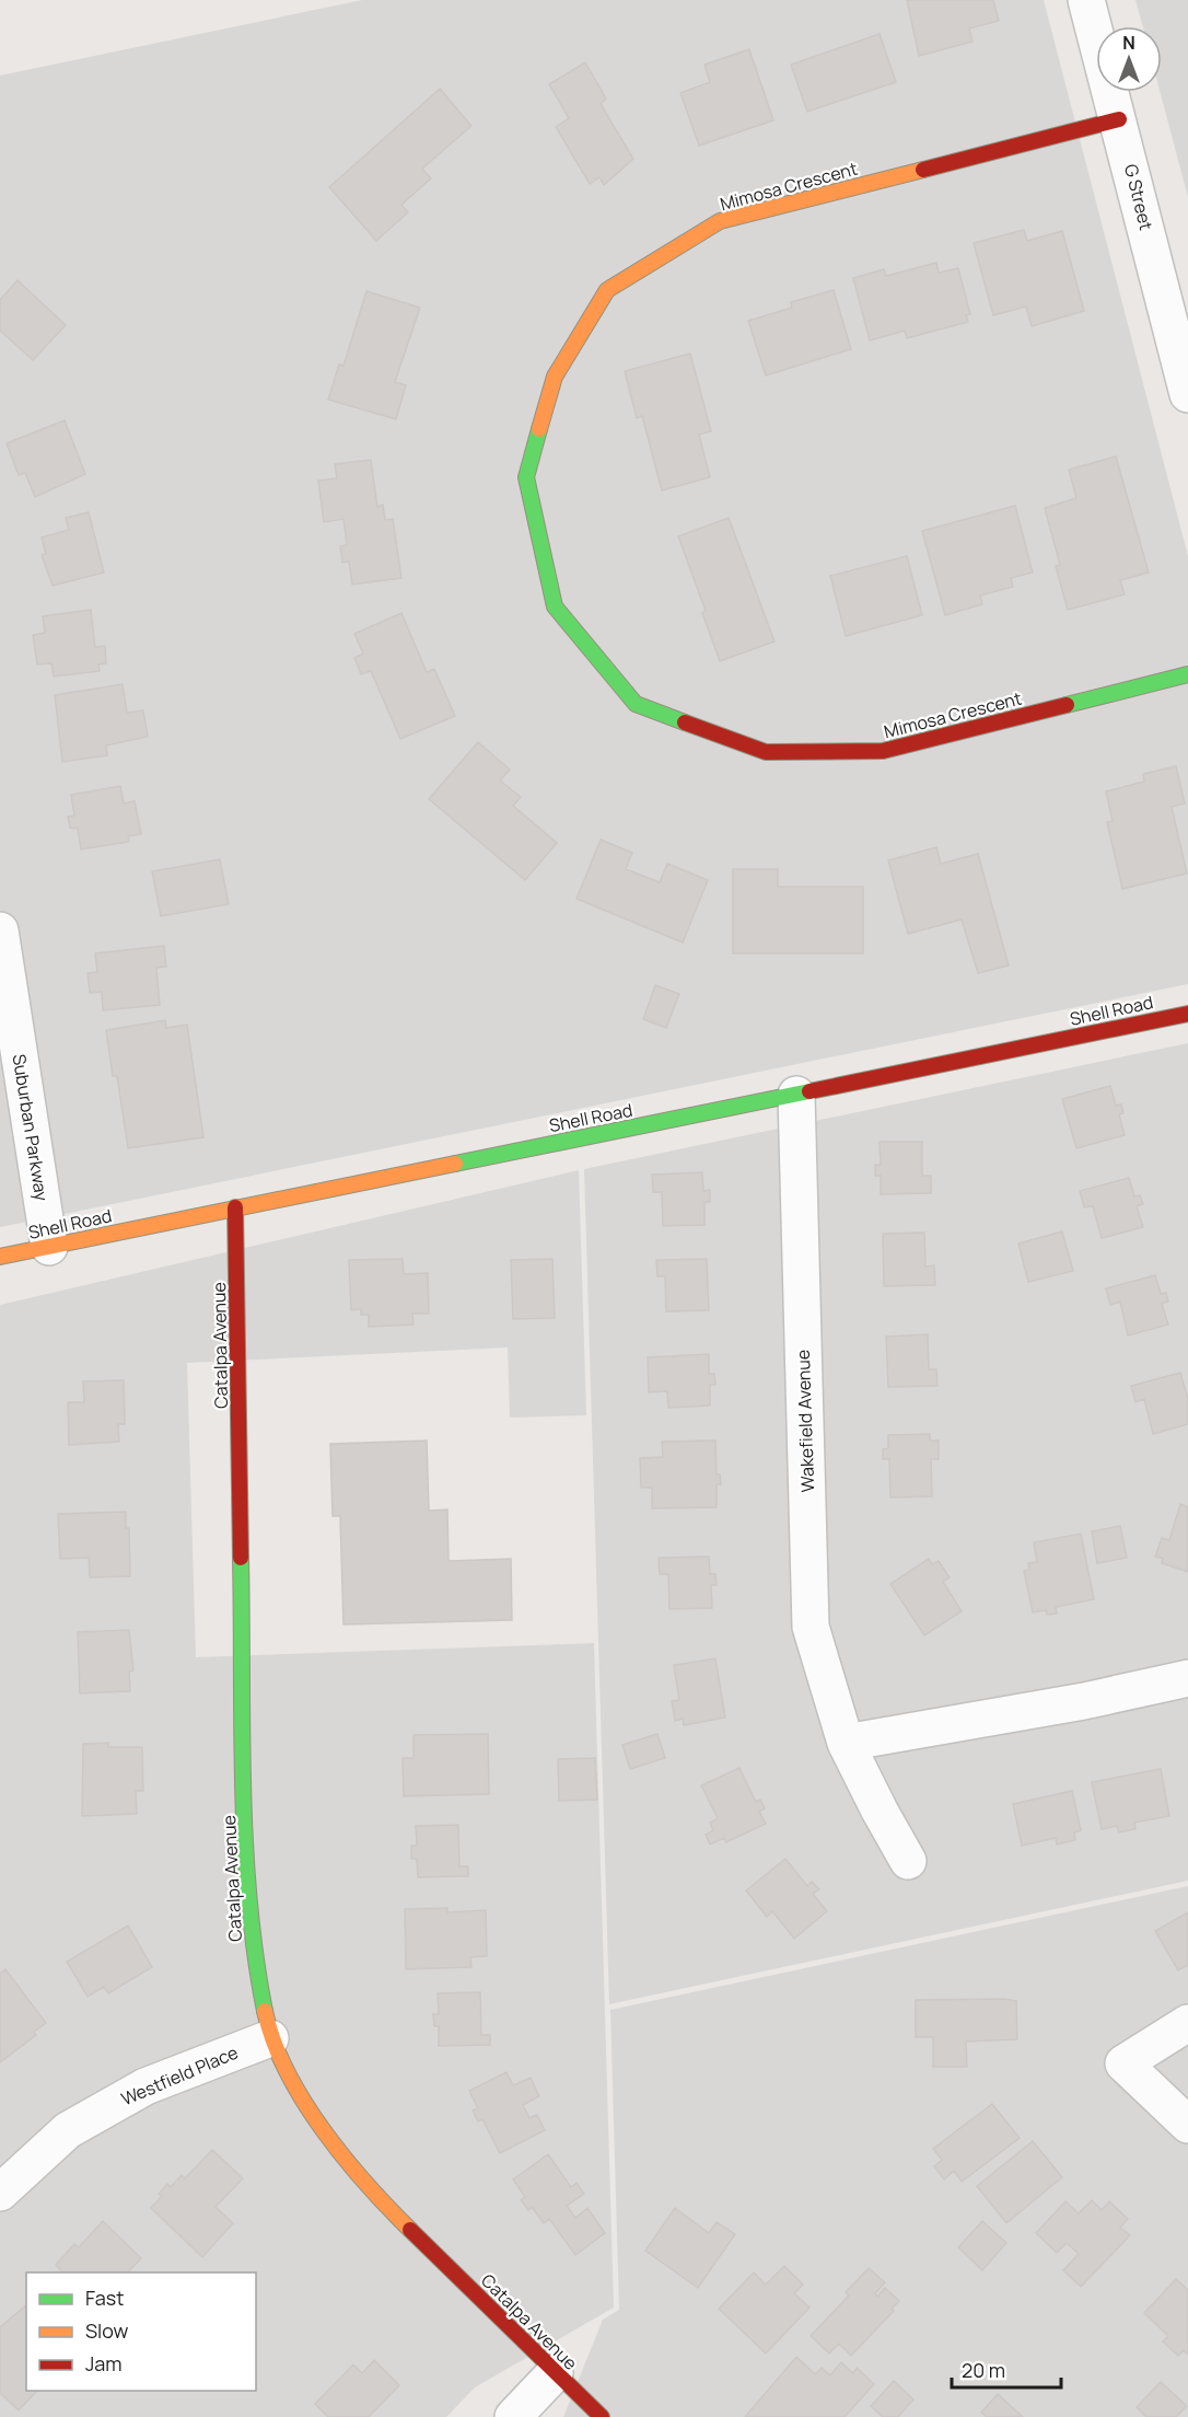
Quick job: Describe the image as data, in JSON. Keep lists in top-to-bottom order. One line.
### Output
{"streets":{"street":["Mimosa Crescent","G Street","Shell Road","Suburban Parkway","Catalpa Avenue","Wakefield Avenue","Westfield Place"]},"crossings":[["Mimosa Crescent","G Street"],["Shell Road","Suburban Parkway"],["Shell Road","Catalpa Avenue"],["Shell Road","Wakefield Avenue"],["Catalpa Avenue","Westfield Place"]],"legend":["Fast","Slow","Jam"],"scale_bar":"20 m","north":"top"}
